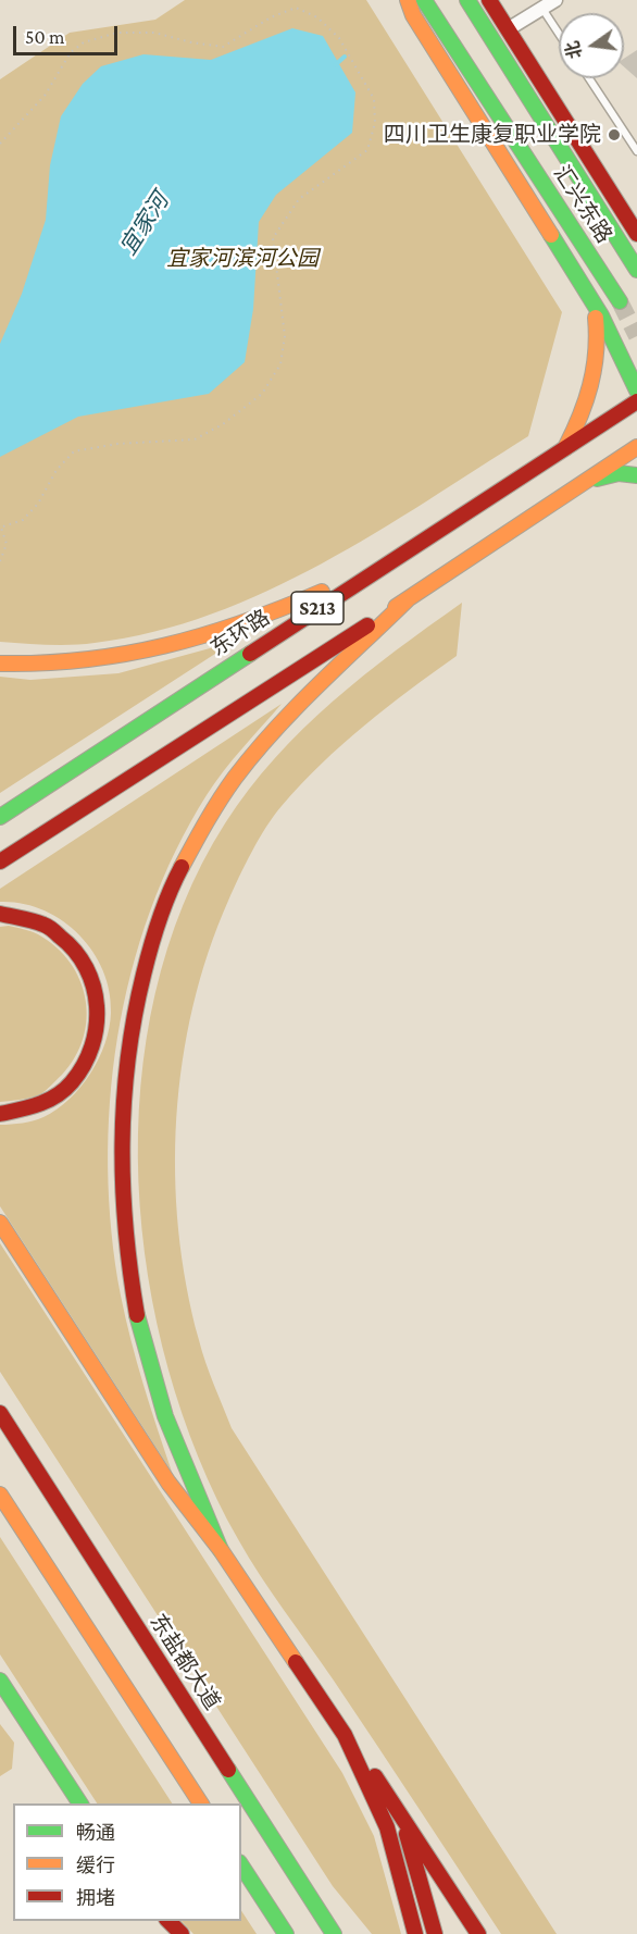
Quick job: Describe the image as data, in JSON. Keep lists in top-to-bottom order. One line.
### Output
{"streets":{"main road":["汇兴东路","S213","东环路","东盐都大道"]},"water":["宜家河"],"parks":["宜家河滨河公园"],"places":["四川卫生康复职业学院"],"legend":["畅通","缓行","拥堵"],"scale_bar":"50 m","north":"left"}
